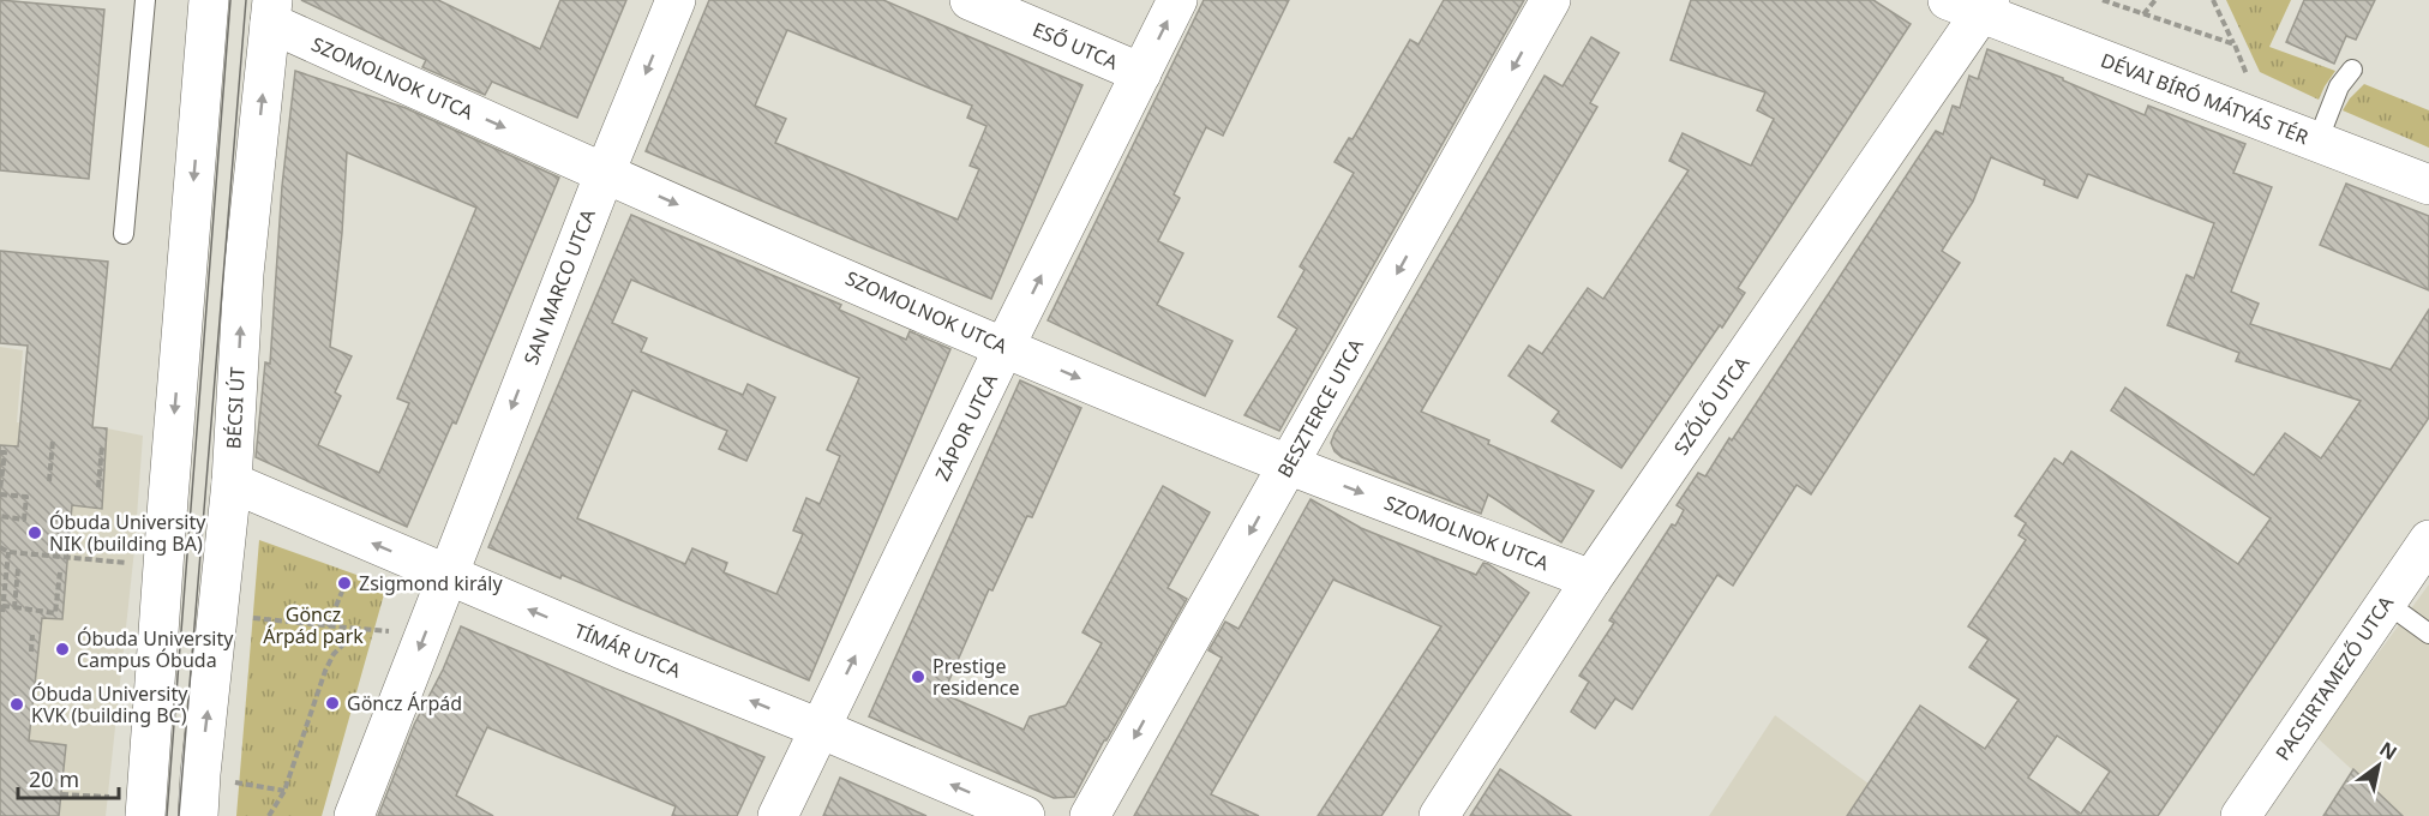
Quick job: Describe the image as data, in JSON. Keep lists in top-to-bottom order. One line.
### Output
{"streets":{"street":["ESŐ UTCA","SZOMOLNOK UTCA","DÉVAI BÍRÓ MÁTYÁS TÉR","SAN MARCO UTCA","SZŐLŐ UTCA","BÉCSI ÚT","BESZTERCE UTCA","ZÁPOR UTCA","TÍMÁR UTCA","PACSIRTAMEZŐ UTCA"]},"crossings":[["ESŐ UTCA","ZÁPOR UTCA"],["SZOMOLNOK UTCA","SAN MARCO UTCA"],["SZOMOLNOK UTCA","SZŐLŐ UTCA"],["SZOMOLNOK UTCA","BÉCSI ÚT"],["SZOMOLNOK UTCA","BESZTERCE UTCA"],["SZOMOLNOK UTCA","ZÁPOR UTCA"],["DÉVAI BÍRÓ MÁTYÁS TÉR","SZŐLŐ UTCA"],["SAN MARCO UTCA","TÍMÁR UTCA"],["BÉCSI ÚT","TÍMÁR UTCA"],["ZÁPOR UTCA","TÍMÁR UTCA"]],"one_way":["SZOMOLNOK UTCA","BESZTERCE UTCA","ZÁPOR UTCA","TÍMÁR UTCA"],"parks":["Göncz Árpád park"],"places":["Óbuda University NIK (building BA)","Zsigmond király","Óbuda University Campus Óbuda","Prestige residence","Göncz Árpád","Óbuda University KVK (building BC)"],"scale_bar":"20 m","north":"top right"}
